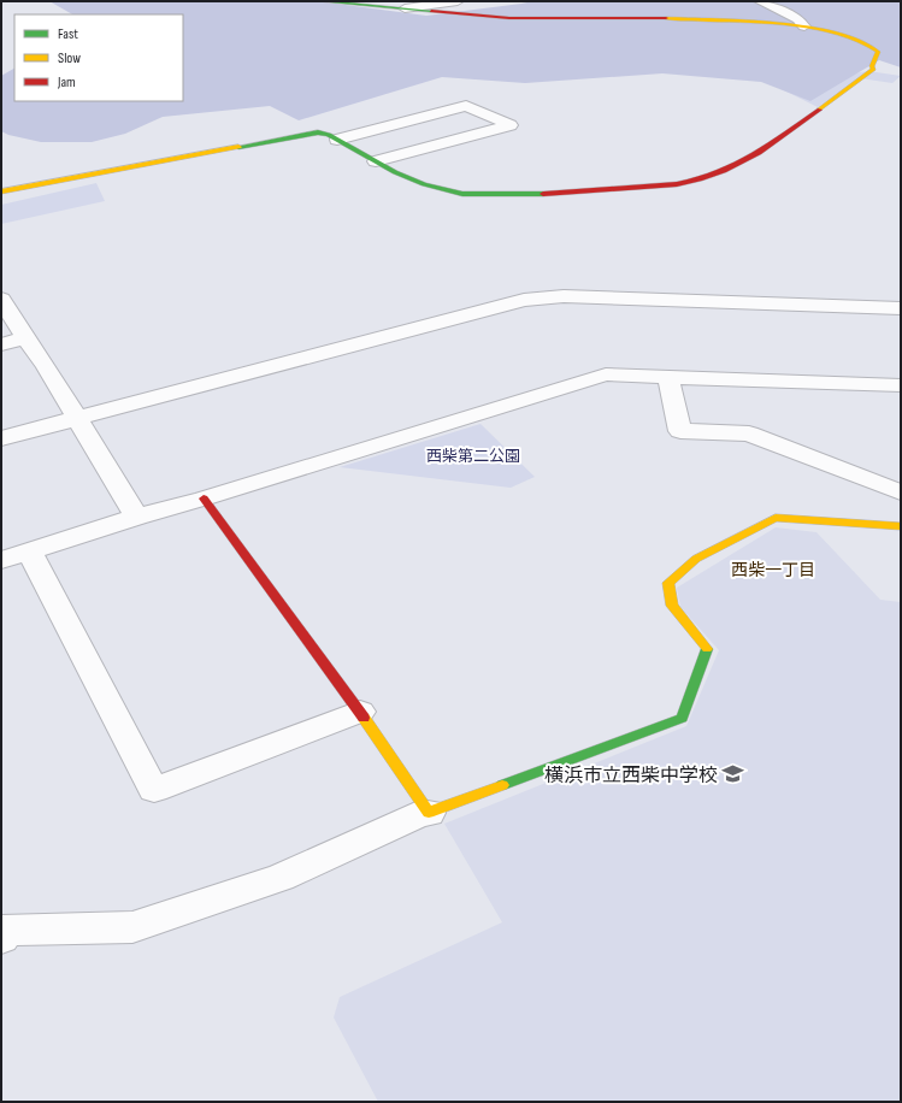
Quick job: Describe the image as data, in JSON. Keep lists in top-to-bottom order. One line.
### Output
{"districts":["西柴一丁目"],"parks":["西柴第二公園"],"places":{"school or university":["横浜市立西柴中学校"]},"legend":["Fast","Slow","Jam"]}
